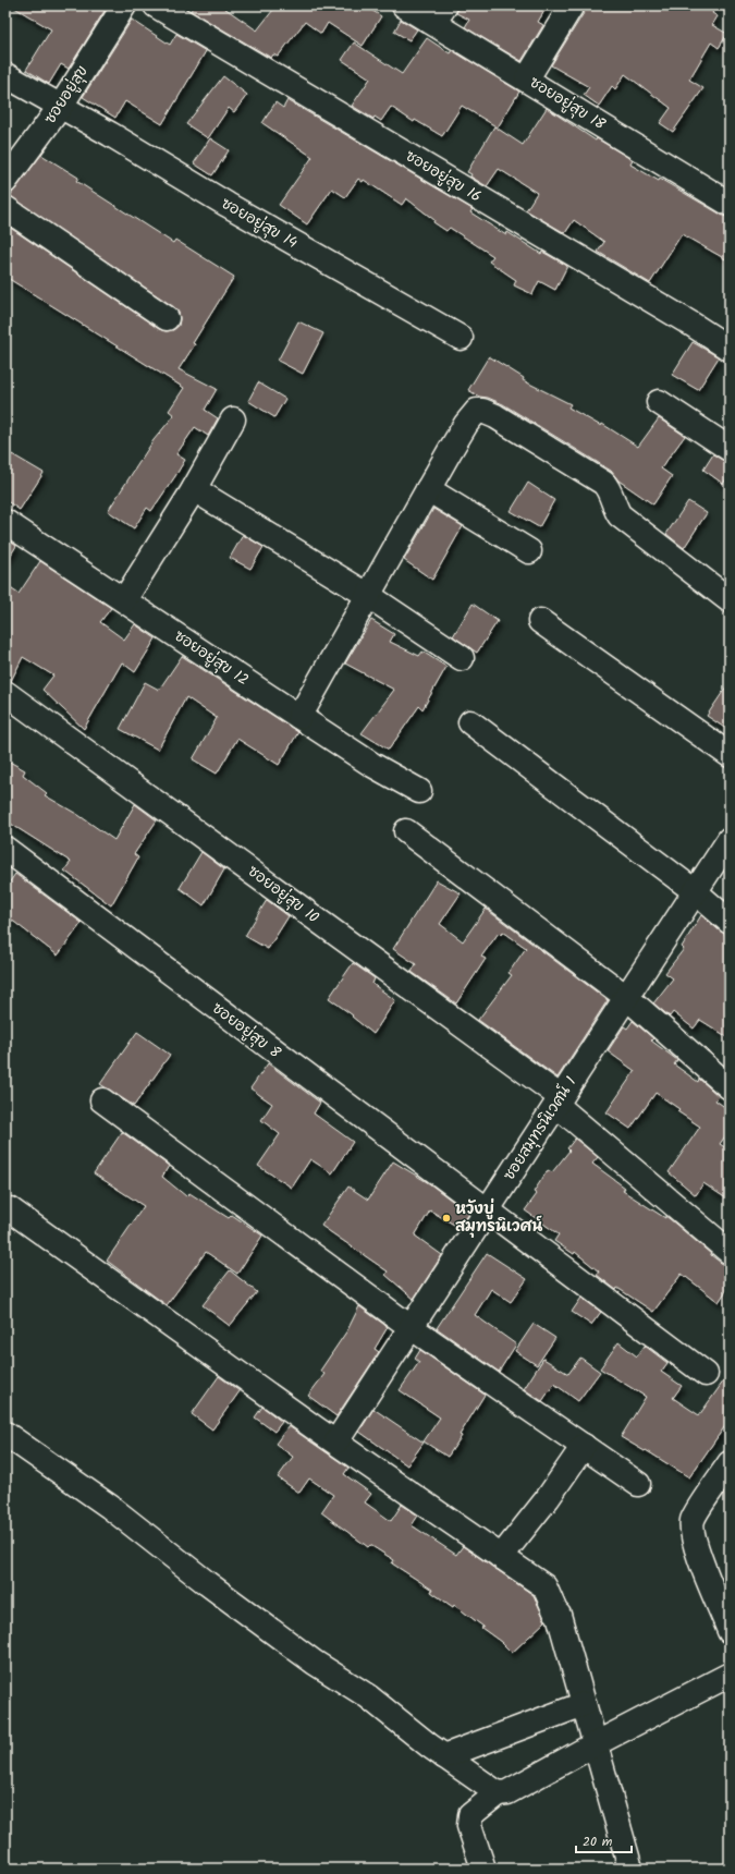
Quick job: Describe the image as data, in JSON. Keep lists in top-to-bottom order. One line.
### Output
{"streets":{"street":["ซอยอยู่สุข","ซอยอยู่สุข 18","ซอยอยู่สุข 16","ซอยอยู่สุข 14","ซอยอยู่สุข 12","ซอยอยู่สุข 10","ซอยอยู่สุข 8","ซอยสมุทรนิเวศน์ 1"]},"crossings":[["ซอยอยู่สุข","ซอยอยู่สุข 14"],["ซอยอยู่สุข 10","ซอยสมุทรนิเวศน์ 1"],["ซอยอยู่สุข 8","ซอยสมุทรนิเวศน์ 1"]],"places":["หวังบู่ สมุทรนิเวศน์"],"scale_bar":"20 m"}
